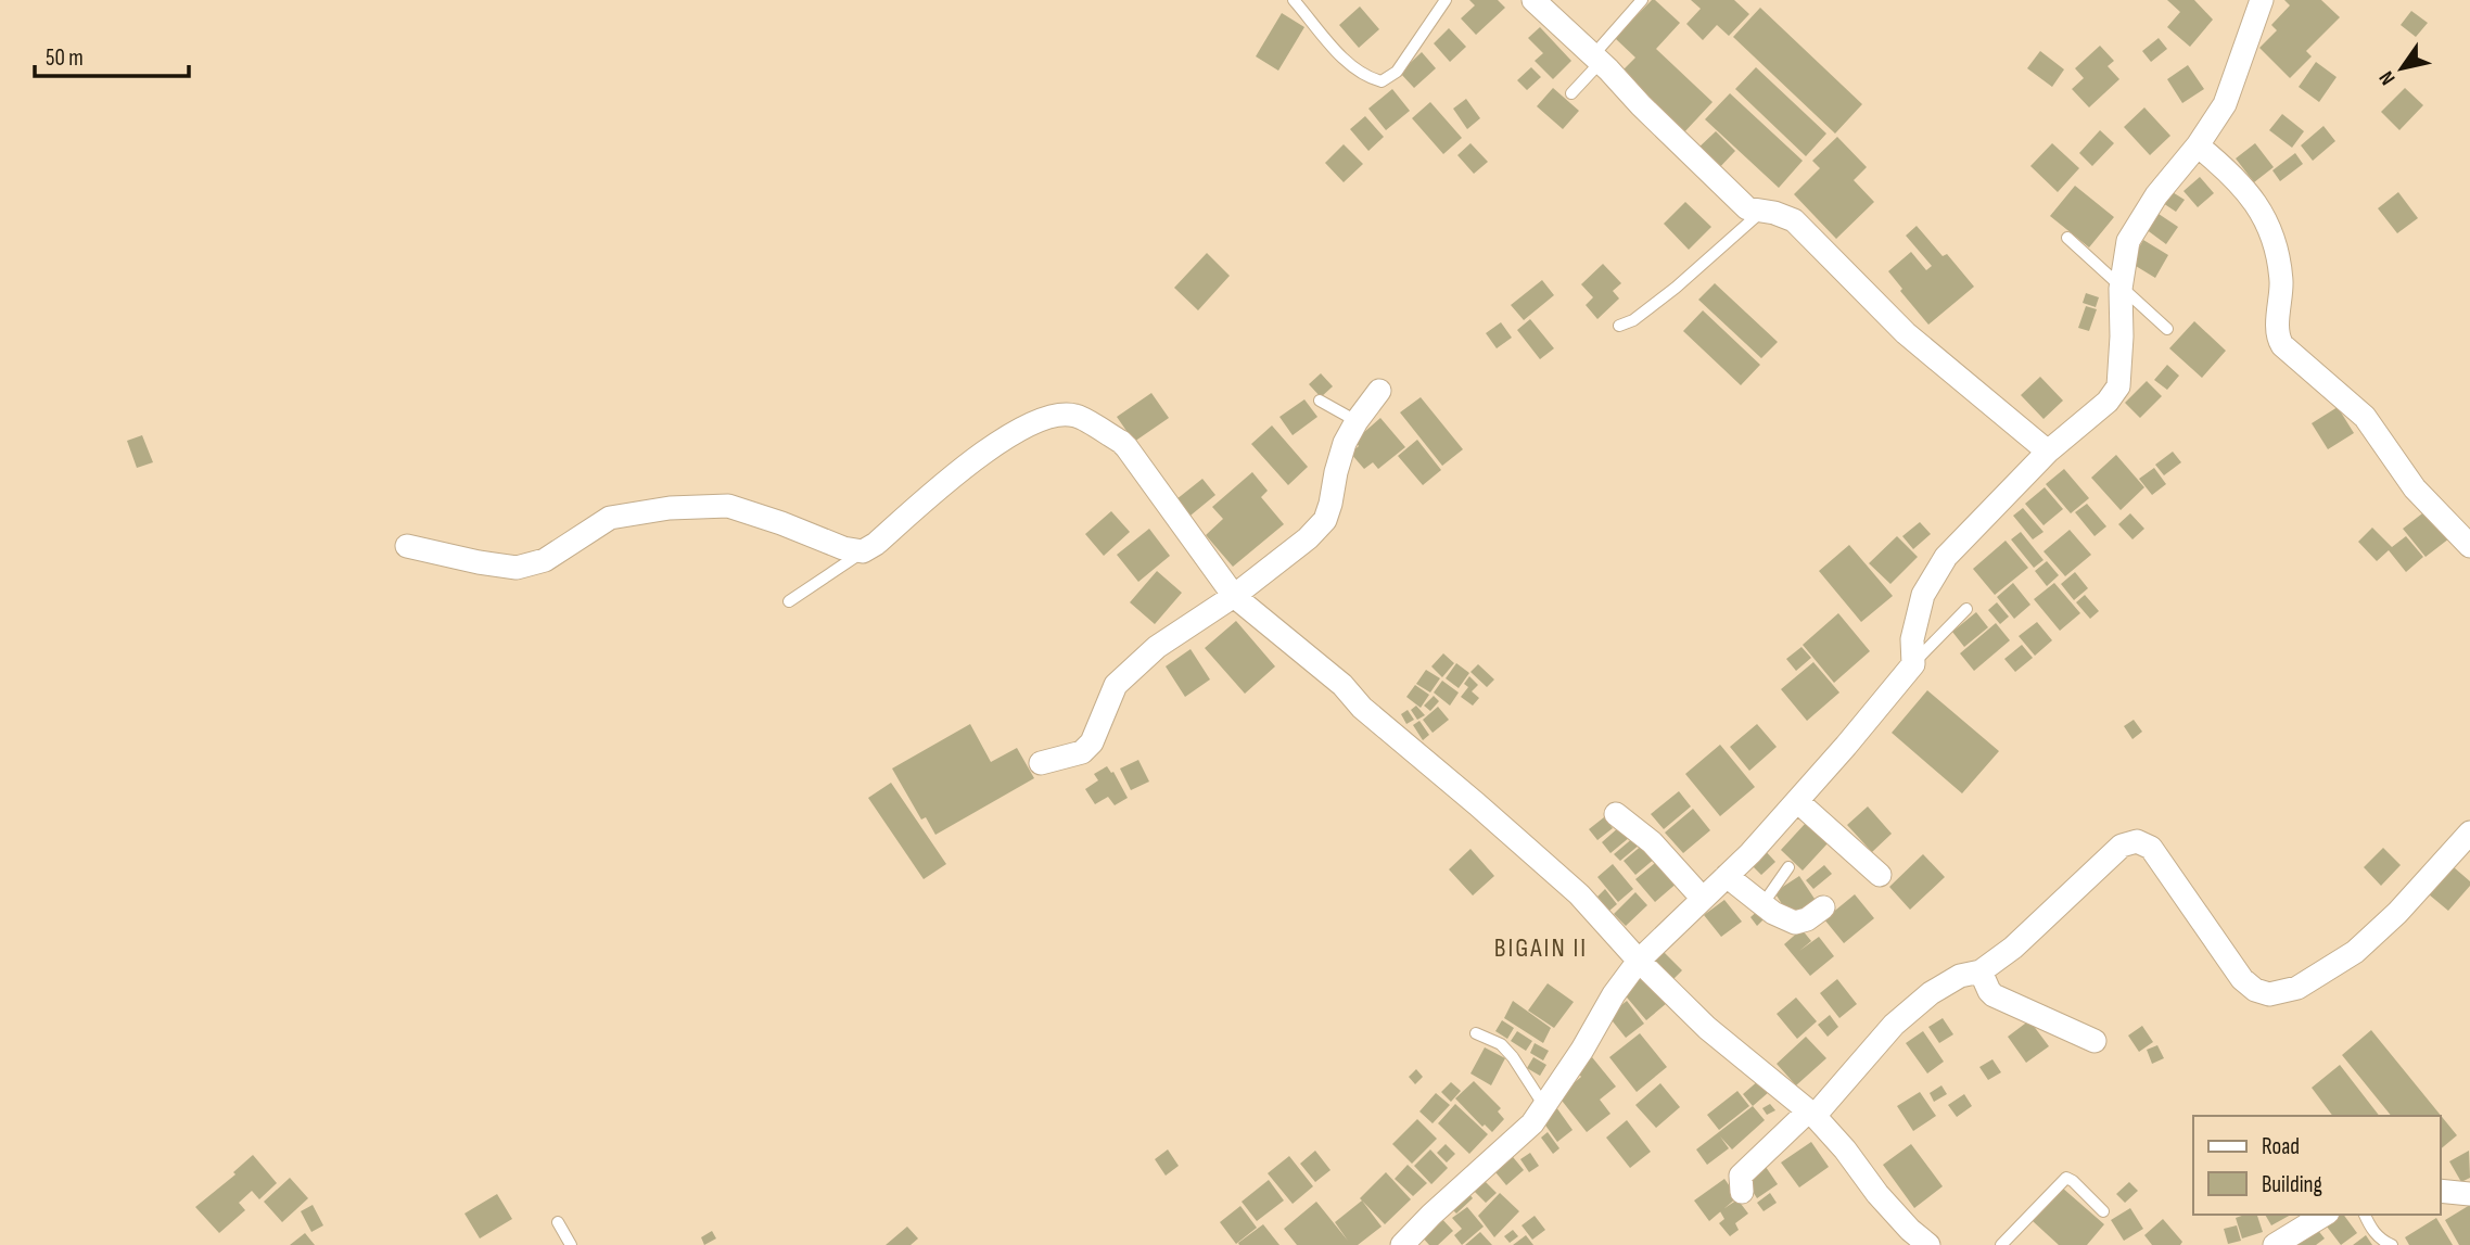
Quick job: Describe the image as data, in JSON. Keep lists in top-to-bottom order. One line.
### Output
{"districts":["BIGAIN II"],"legend":["Road","Building"],"scale_bar":"50 m","north":"bottom left"}
